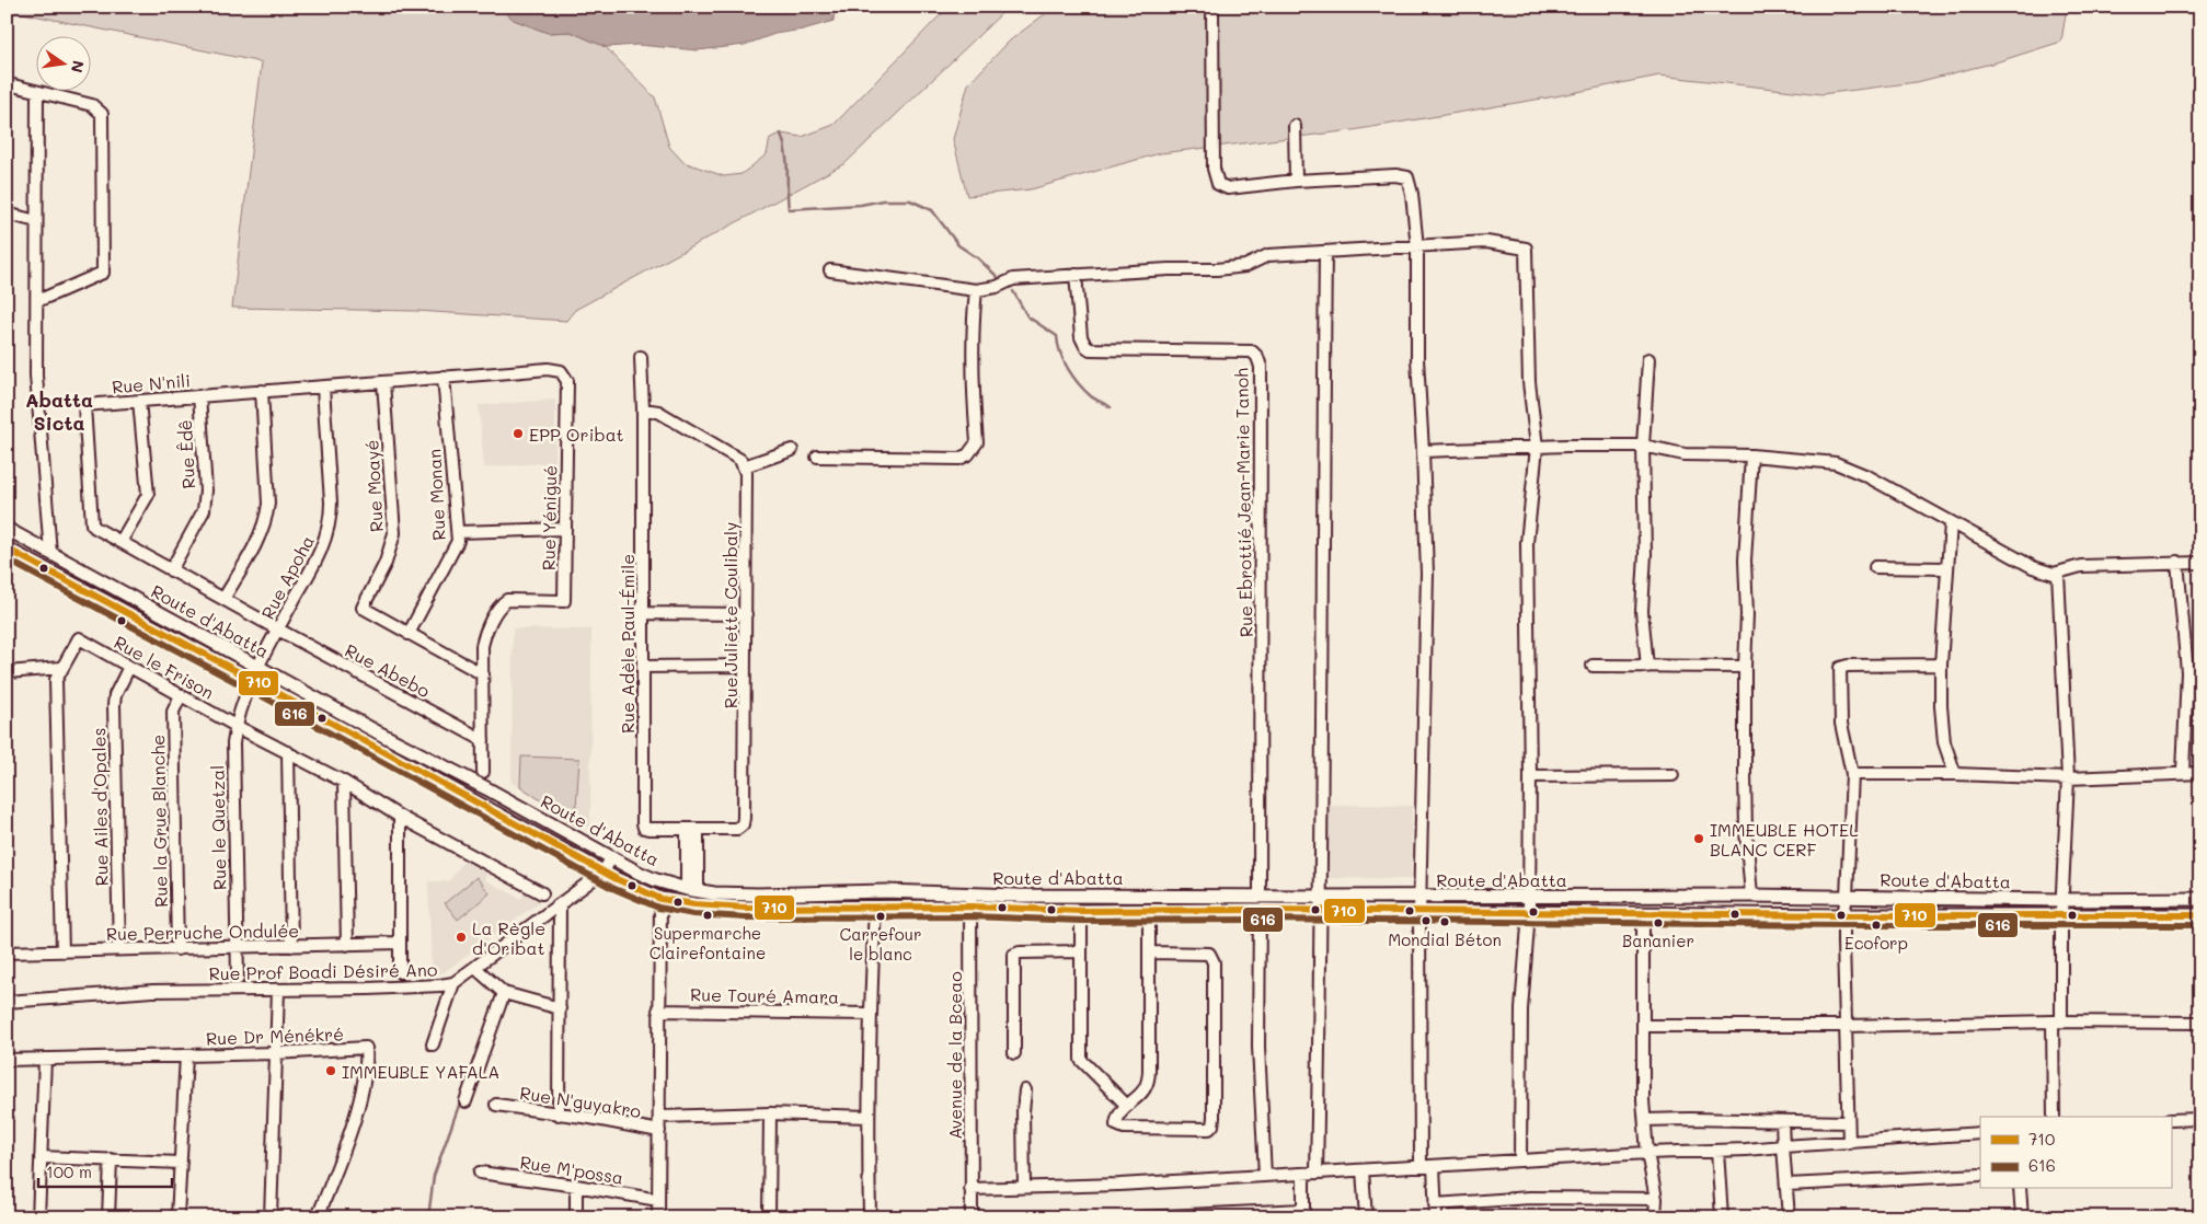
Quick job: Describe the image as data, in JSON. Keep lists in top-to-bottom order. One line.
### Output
{"streets":{"street":["Rue N'nili","Rue Êdê","Rue Moayé","Rue Monan","Rue Ebrottié Jean-Marie Tanoh","Rue Yénigué","Rue Apoha","Rue Juliette Coulibaly","Route d'Abatta","Rue Adèle Paul-Émile","Rue le Frison","Rue Abebo","Rue Ailes d'Opales","Rue la Grue Blanche","Rue le Quetzal","Rue Perruche Ondulée","Rue Prof Boadi Désiré Ano","Rue Touré Amara","Rue Dr Ménékré","Avenue de la Bceao","Rue N'guyakro","Rue M'possa"]},"crossings":[["Rue N'nili","Rue Êdê"],["Rue N'nili","Rue Yénigué"],["Rue N'nili","Rue Apoha"],["Rue N'nili","Rue Abebo"],["Rue Moayé","Rue Monan"],["Rue Moayé","Rue Yénigué"],["Rue Monan","Rue Yénigué"],["Rue Ebrottié Jean-Marie Tanoh","Route d'Abatta"],["Rue Yénigué","Rue Apoha"],["Rue Yénigué","Rue Abebo"],["Rue Apoha","Route d'Abatta"],["Rue Apoha","Rue Abebo"],["Rue Apoha","Rue le Quetzal"],["Rue Juliette Coulibaly","Rue Adèle Paul-Émile"],["Route d'Abatta","Rue le Quetzal"],["Route d'Abatta","Rue Prof Boadi Désiré Ano"],["Route d'Abatta","Avenue de la Bceao"],["Rue le Frison","Rue Ailes d'Opales"],["Rue le Frison","Rue la Grue Blanche"],["Rue le Frison","Rue le Quetzal"],["Rue le Frison","Rue Perruche Ondulée"],["Rue Ailes d'Opales","Rue Perruche Ondulée"],["Rue la Grue Blanche","Rue Perruche Ondulée"],["Rue le Quetzal","Rue Perruche Ondulée"]],"districts":["Abatta Sicta"],"places":["EPP Oribat","IMMEUBLE HOTEL BLANC CERF","Supermarche Clairefontaine","Carrefour le blanc","Mondial Béton","Bananier","Ecoforp","La Règle d'Oribat","IMMEUBLE YAFALA"],"lines":["transit line 710","transit line 616"],"legend":["710","616"],"scale_bar":"100 m","north":"right"}
